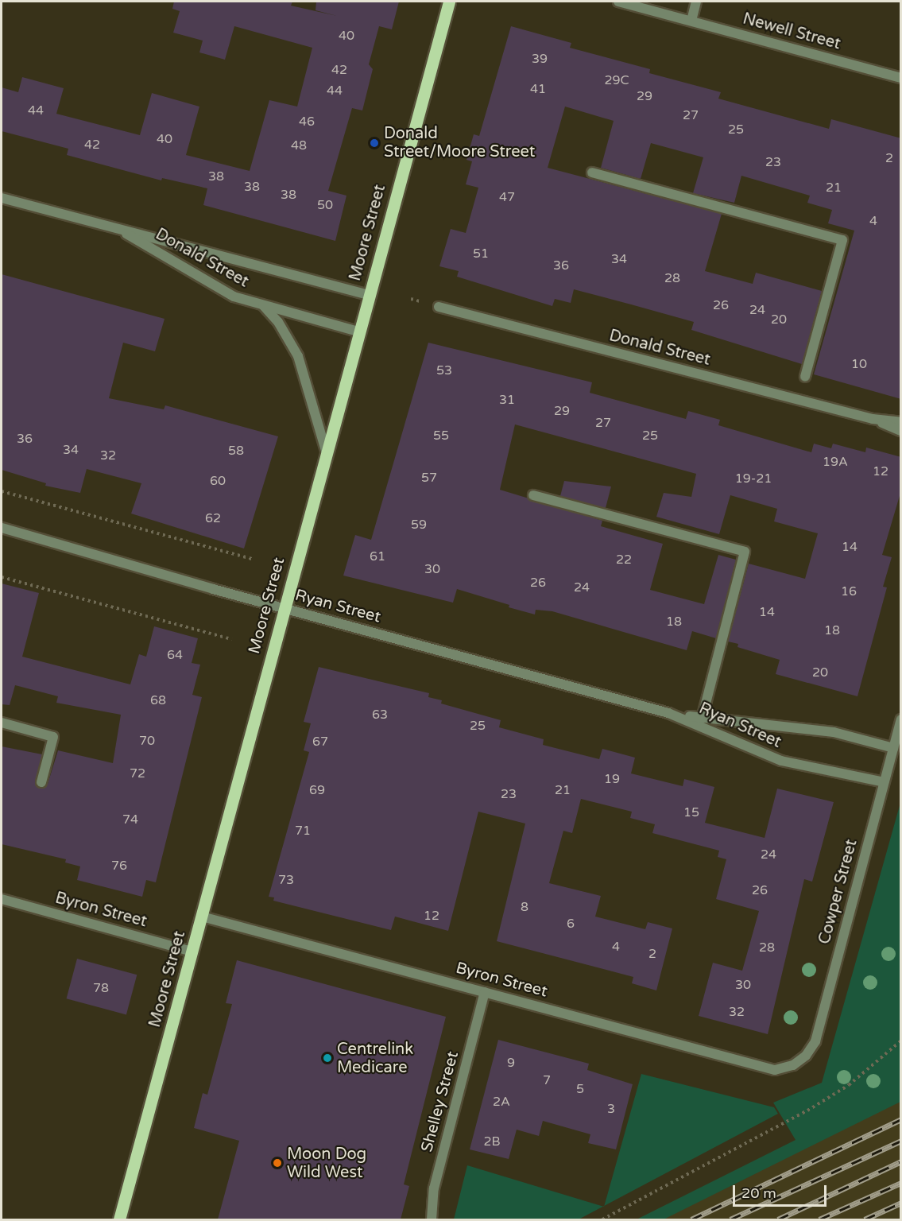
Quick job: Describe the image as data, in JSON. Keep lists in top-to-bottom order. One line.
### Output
{"streets":{"main road":["Moore Street"],"street":["Newell Street","Donald Street","Ryan Street","Cowper Street","Byron Street","Shelley Street"]},"crossings":[["Moore Street","Donald Street"],["Moore Street","Ryan Street"],["Moore Street","Byron Street"],["Ryan Street","Cowper Street"],["Cowper Street","Byron Street"],["Byron Street","Shelley Street"]],"places":["Donald Street/Moore Street","Centrelink Medicare","Moon Dog Wild West"],"house_numbers":["40","39","42","29C","41","44","29","44","27","46","25","40","42","48","2","23","38","38","21","38","47","50","4","51","34","36","28","26","24","20","10","53","31","29","27","55","25","36","34","58","32","19A","12","57","19-21","60","62","59","14","61","22","30","26","24","16","14","18","18","64","20","68","63","25","70","67","72","19","69","21","23","15","74","71","24","76","73","26","8","12","6","4","28","2","30","78","32","9","7","5","2A","3","2B"],"scale_bar":"20 m"}
